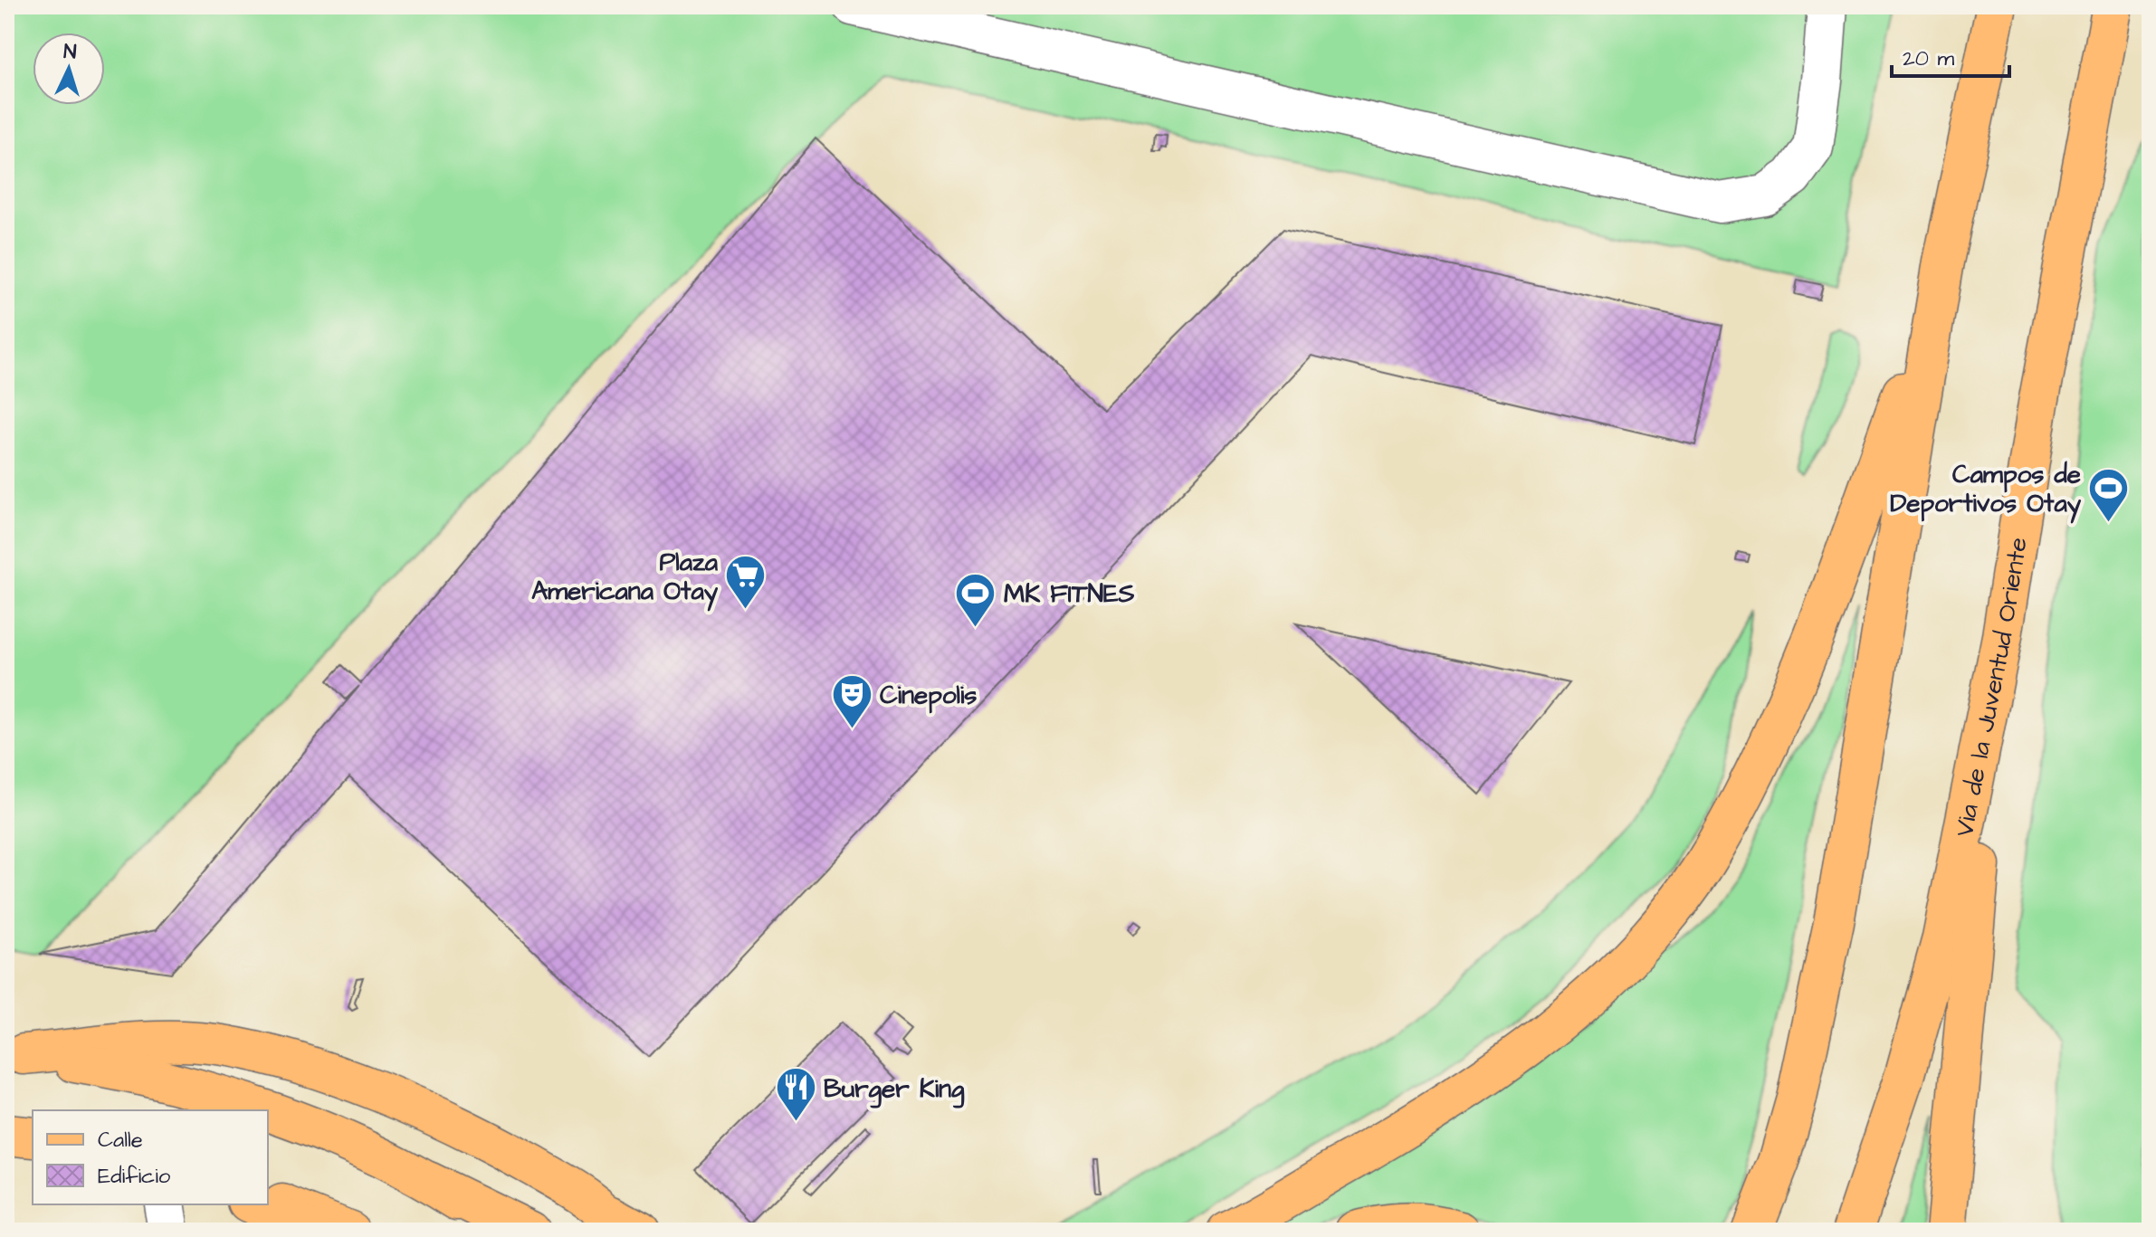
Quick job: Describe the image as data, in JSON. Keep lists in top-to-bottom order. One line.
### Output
{"streets":{"main road":["Via de la Juventud Oriente"]},"places":{"sports":["Campos de Deportivos Otay","MK FITNES"],"supermarket":["Plaza Americana Otay"],"theatre":["Cinepolis"],"restaurant":["Burger King"]},"legend":["Calle","Edificio"],"scale_bar":"20 m","north":"top"}
